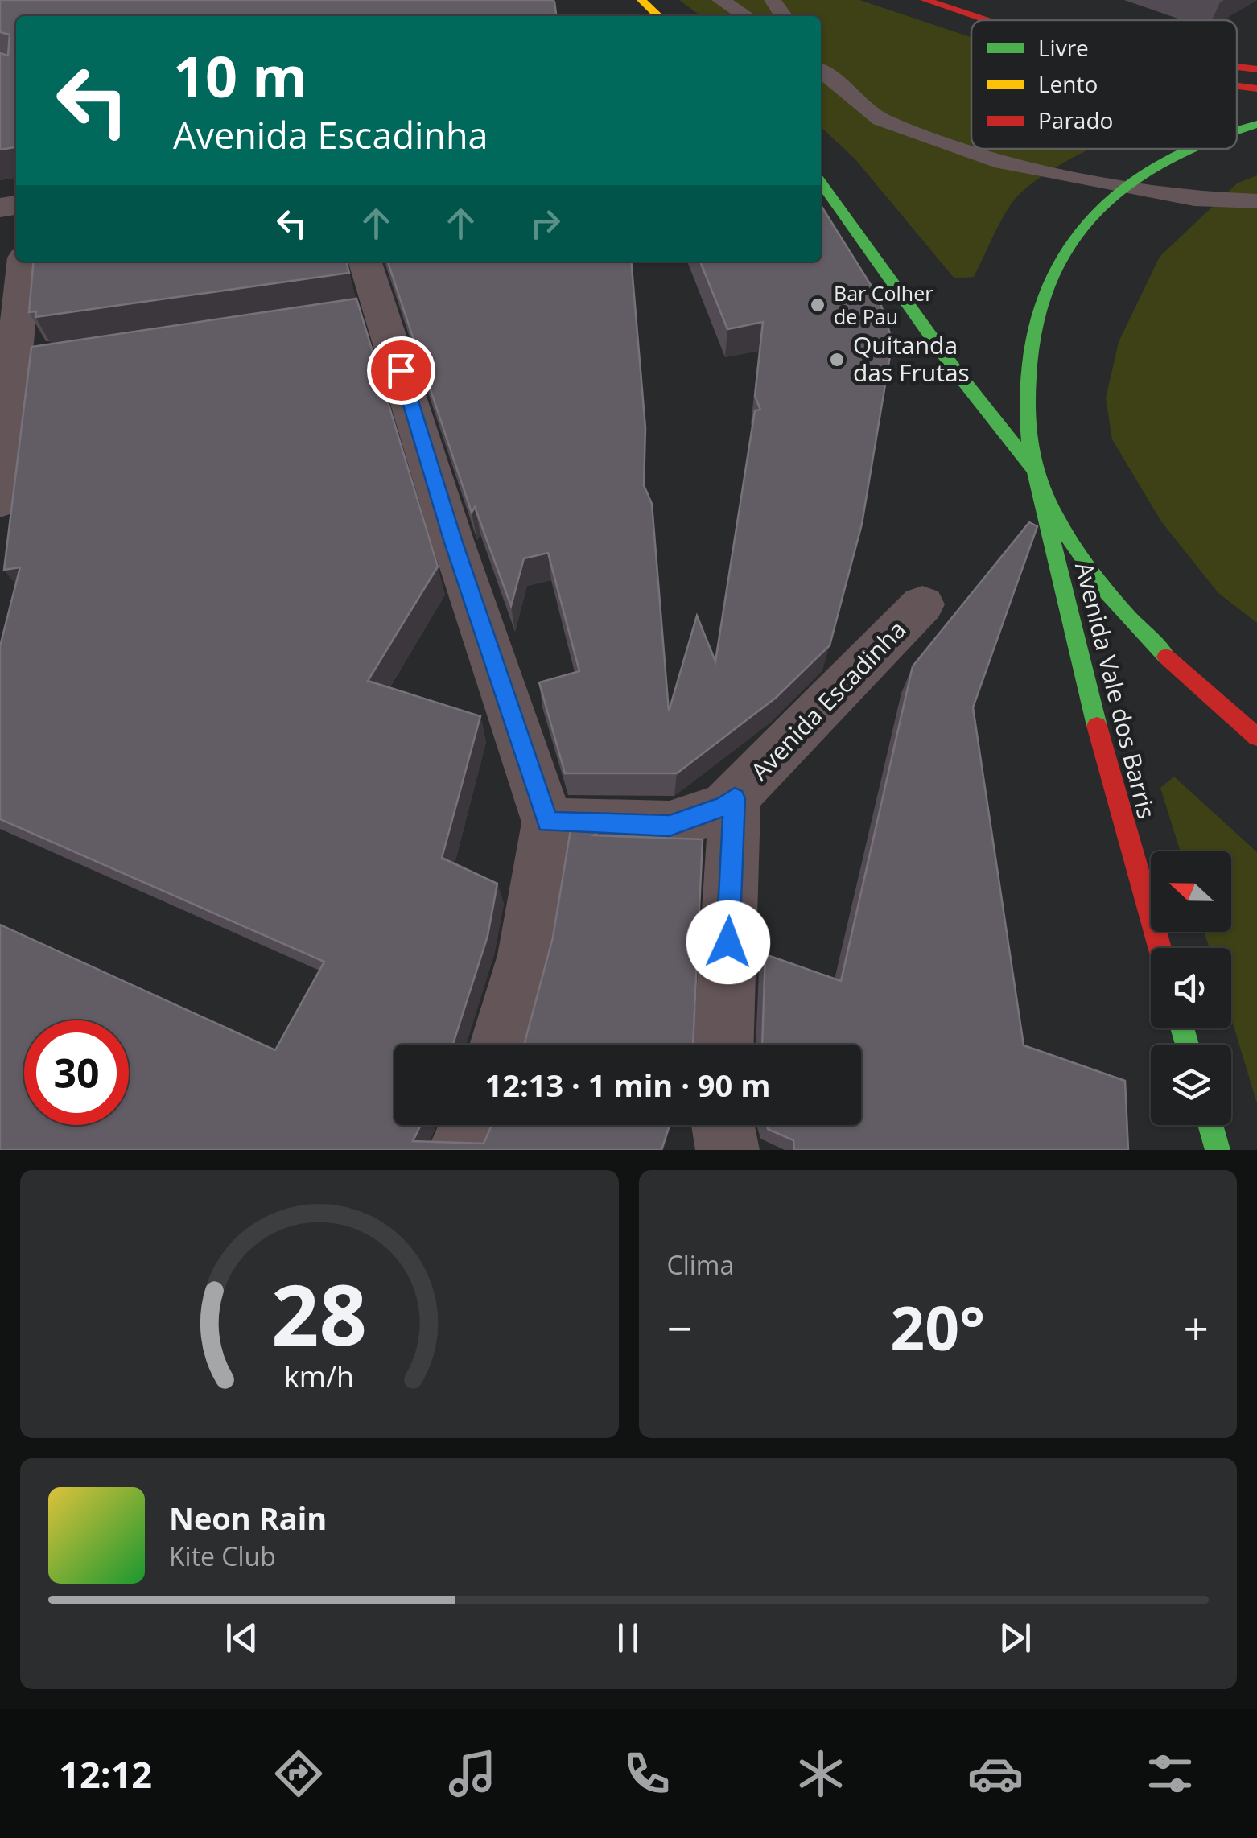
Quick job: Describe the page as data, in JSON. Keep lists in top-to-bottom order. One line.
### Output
{"streets":{"street":["Avenida Vale dos Barris","Avenida Escadinha"]},"places":["Bar Colher de Pau","Quitanda das Frutas"],"legend":["Livre","Lento","Parado"],"north":"left","page":{"turn":["10 m","Avenida Escadinha"],"limit":"30","trip":"12:13 · 1 min · 90 m","tile":"Clima","heat":["−","20°","+"],"song":["Neon Rain","Kite Club"],"tabs":"12:12","gauge":["28","km/h"]}}
